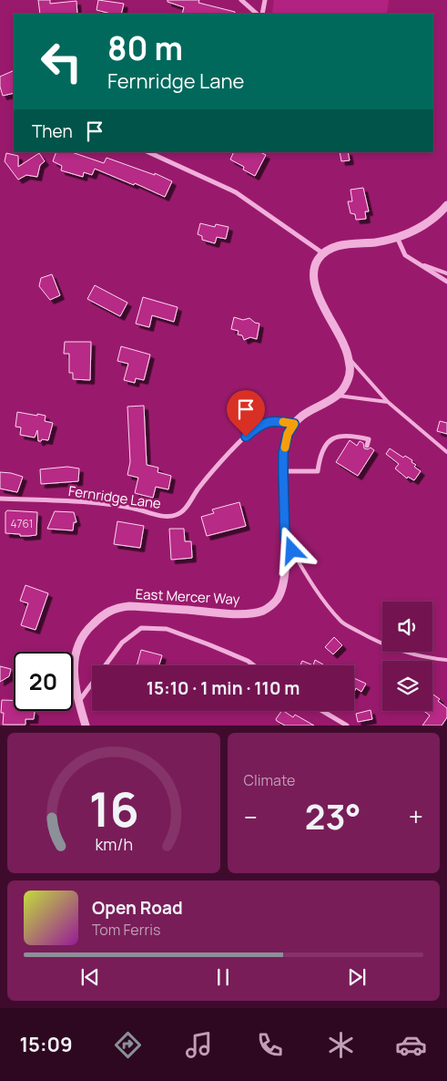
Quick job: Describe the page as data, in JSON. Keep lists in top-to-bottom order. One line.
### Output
{"streets":{"street":["Fernridge Lane","East Mercer Way"]},"crossings":[["Fernridge Lane","East Mercer Way"]],"house_numbers":["4761"],"page":{"turn":["80 m","Fernridge Lane"],"then":"Then","limit":"20","trip":"15:10 · 1 min · 110 m","tile":"Climate","heat":["−","23°","+"],"song":["Open Road","Tom Ferris"],"tabs":"15:09","gauge":["16","km/h"]}}
